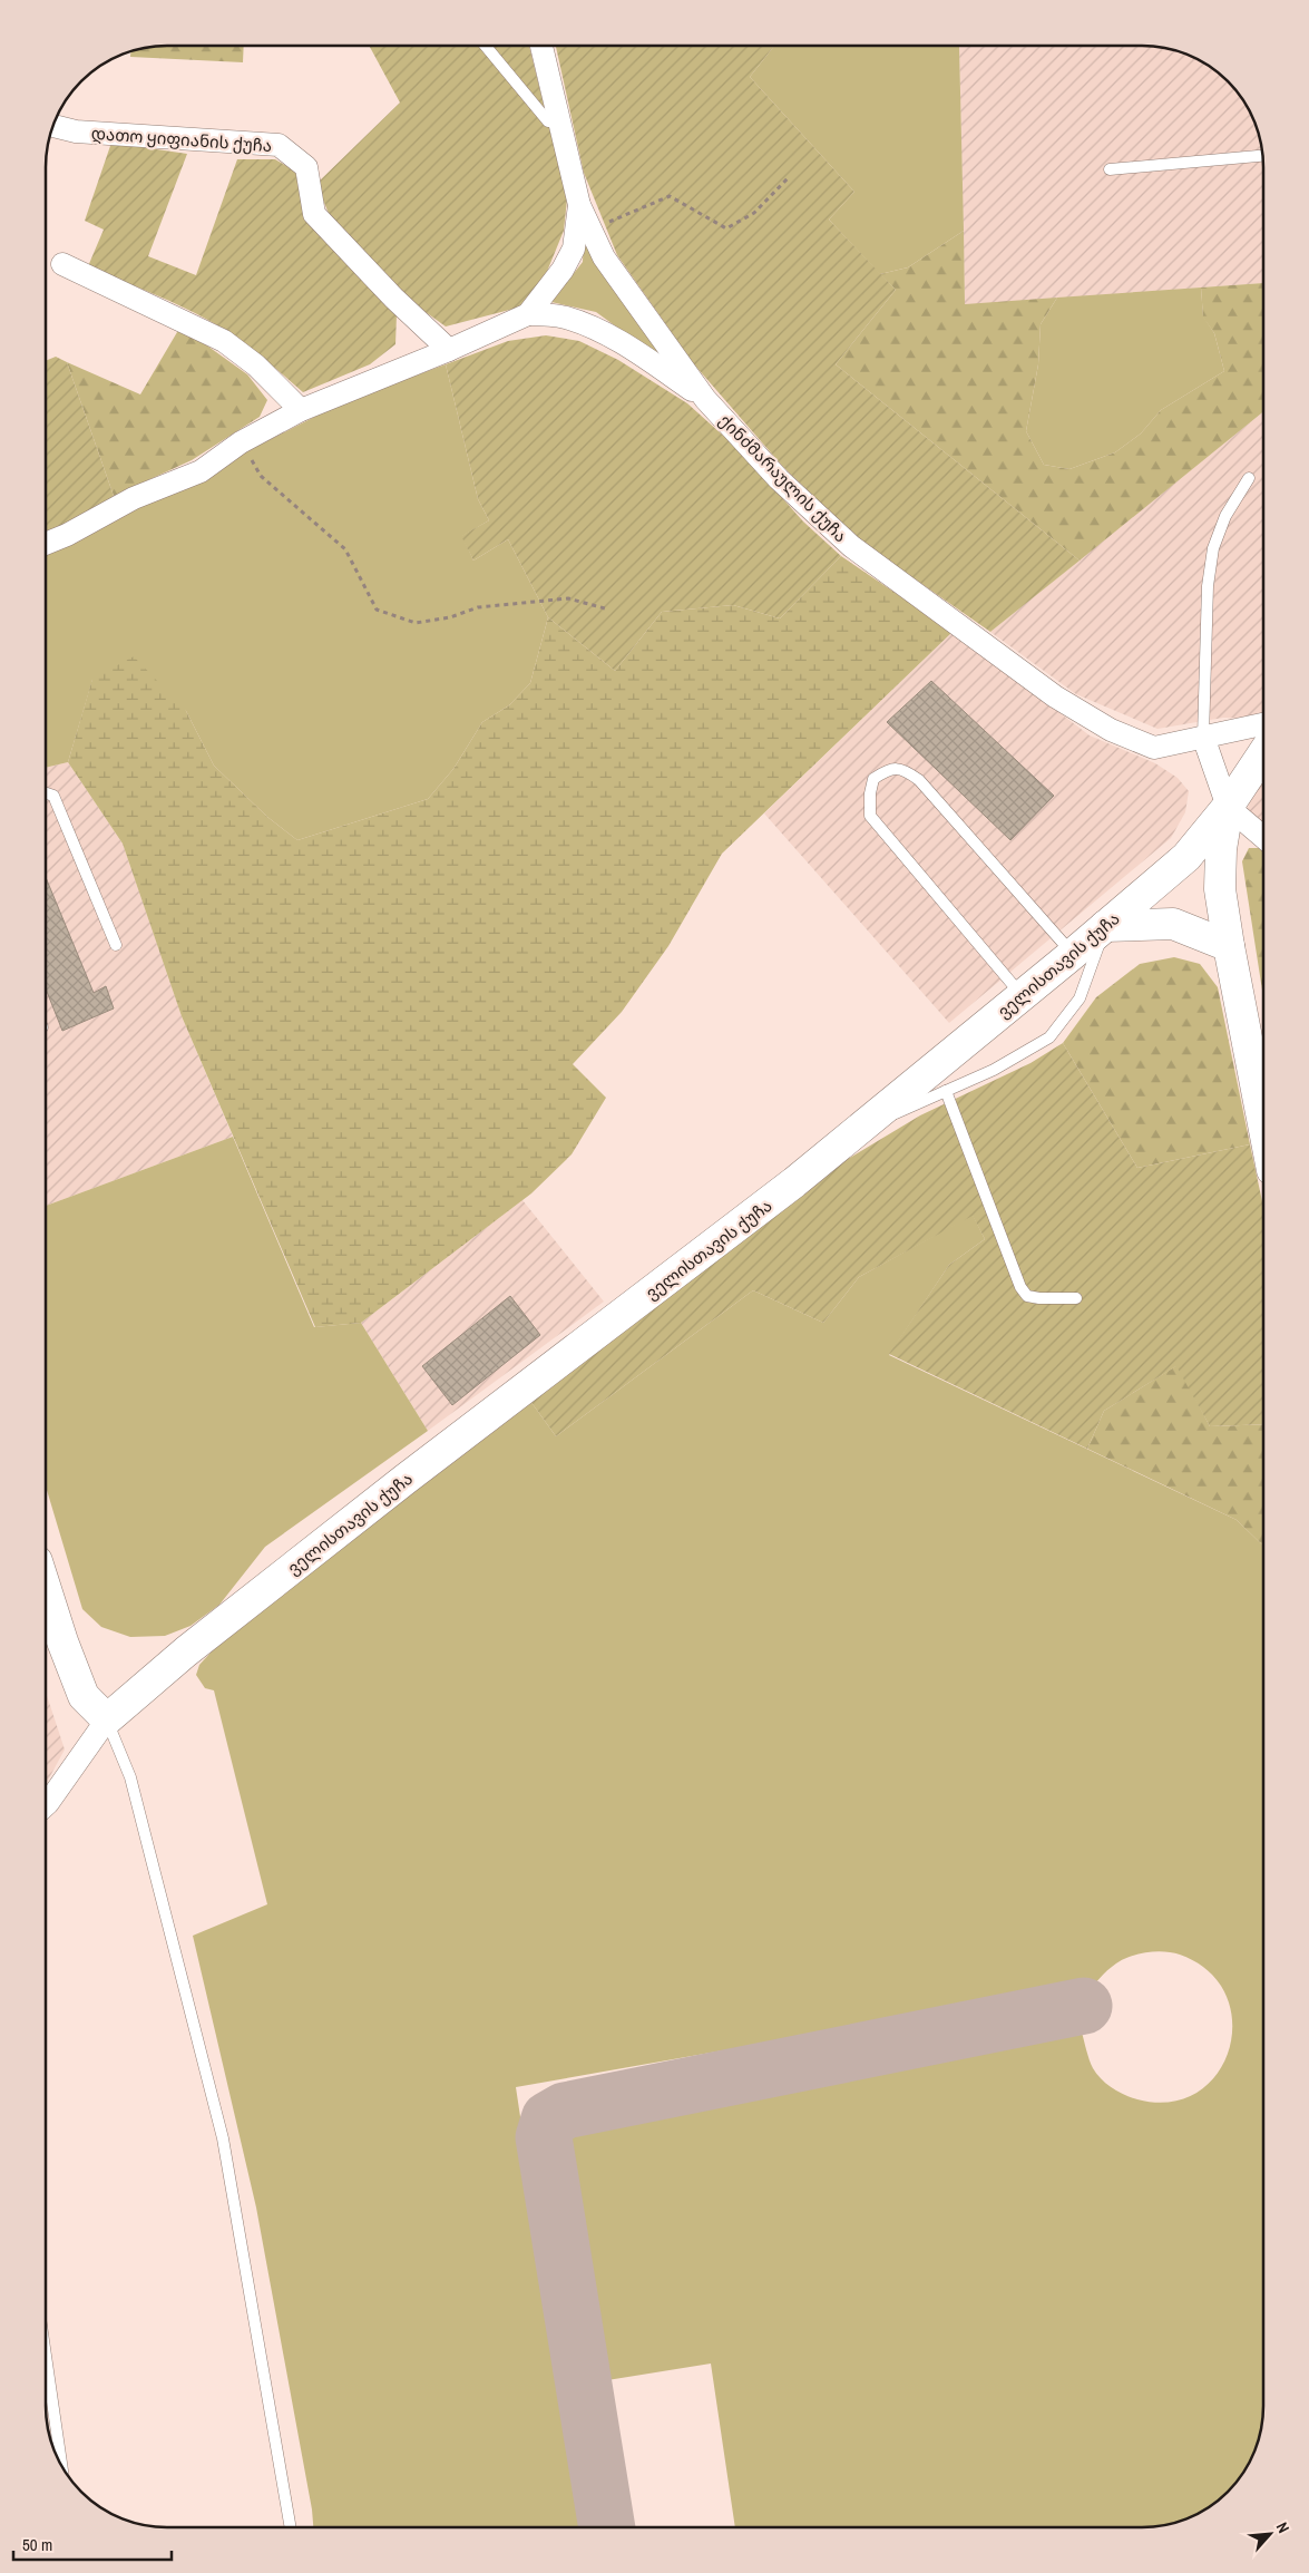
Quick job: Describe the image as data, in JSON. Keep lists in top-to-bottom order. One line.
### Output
{"streets":{"street":["დათო ყიფიანის ქუჩა","ქინძმარაულის ქუჩა","ველისთავის ქუჩა"]},"scale_bar":"50 m","north":"top right"}
